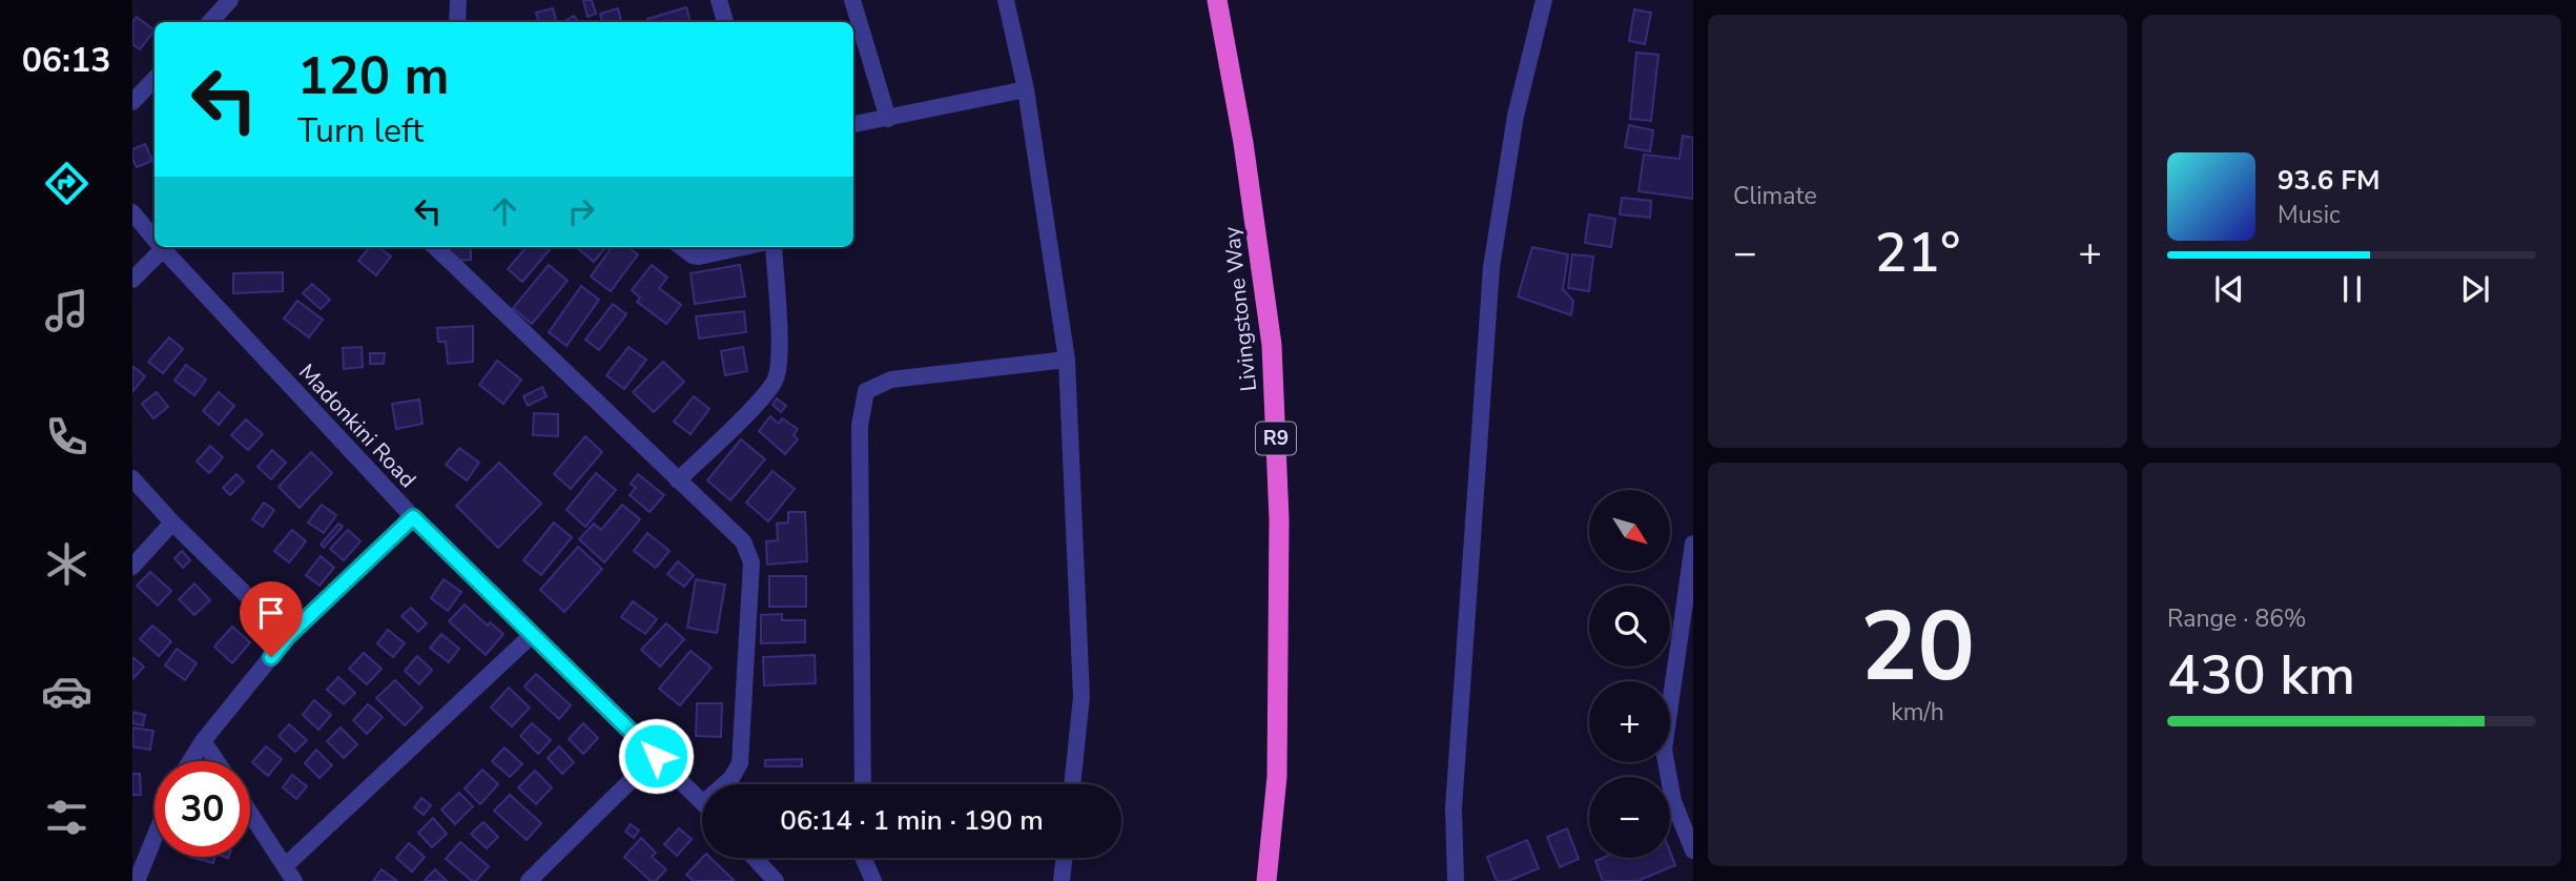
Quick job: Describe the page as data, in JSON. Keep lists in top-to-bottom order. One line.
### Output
{"streets":{"highway":["Livingstone Way","R9"],"street":["Madonkini Road"]},"north":"bottom right","page":{"tabs":"06:13","tile":["Climate",["20","km/h"],["Range · 86%","430 km"]],"turn":["120 m","Turn left"],"song":["93.6 FM","Music"],"heat":["−","21°","+"],"map_buttons":["+","−"],"limit":"30","trip":"06:14 · 1 min · 190 m"}}
